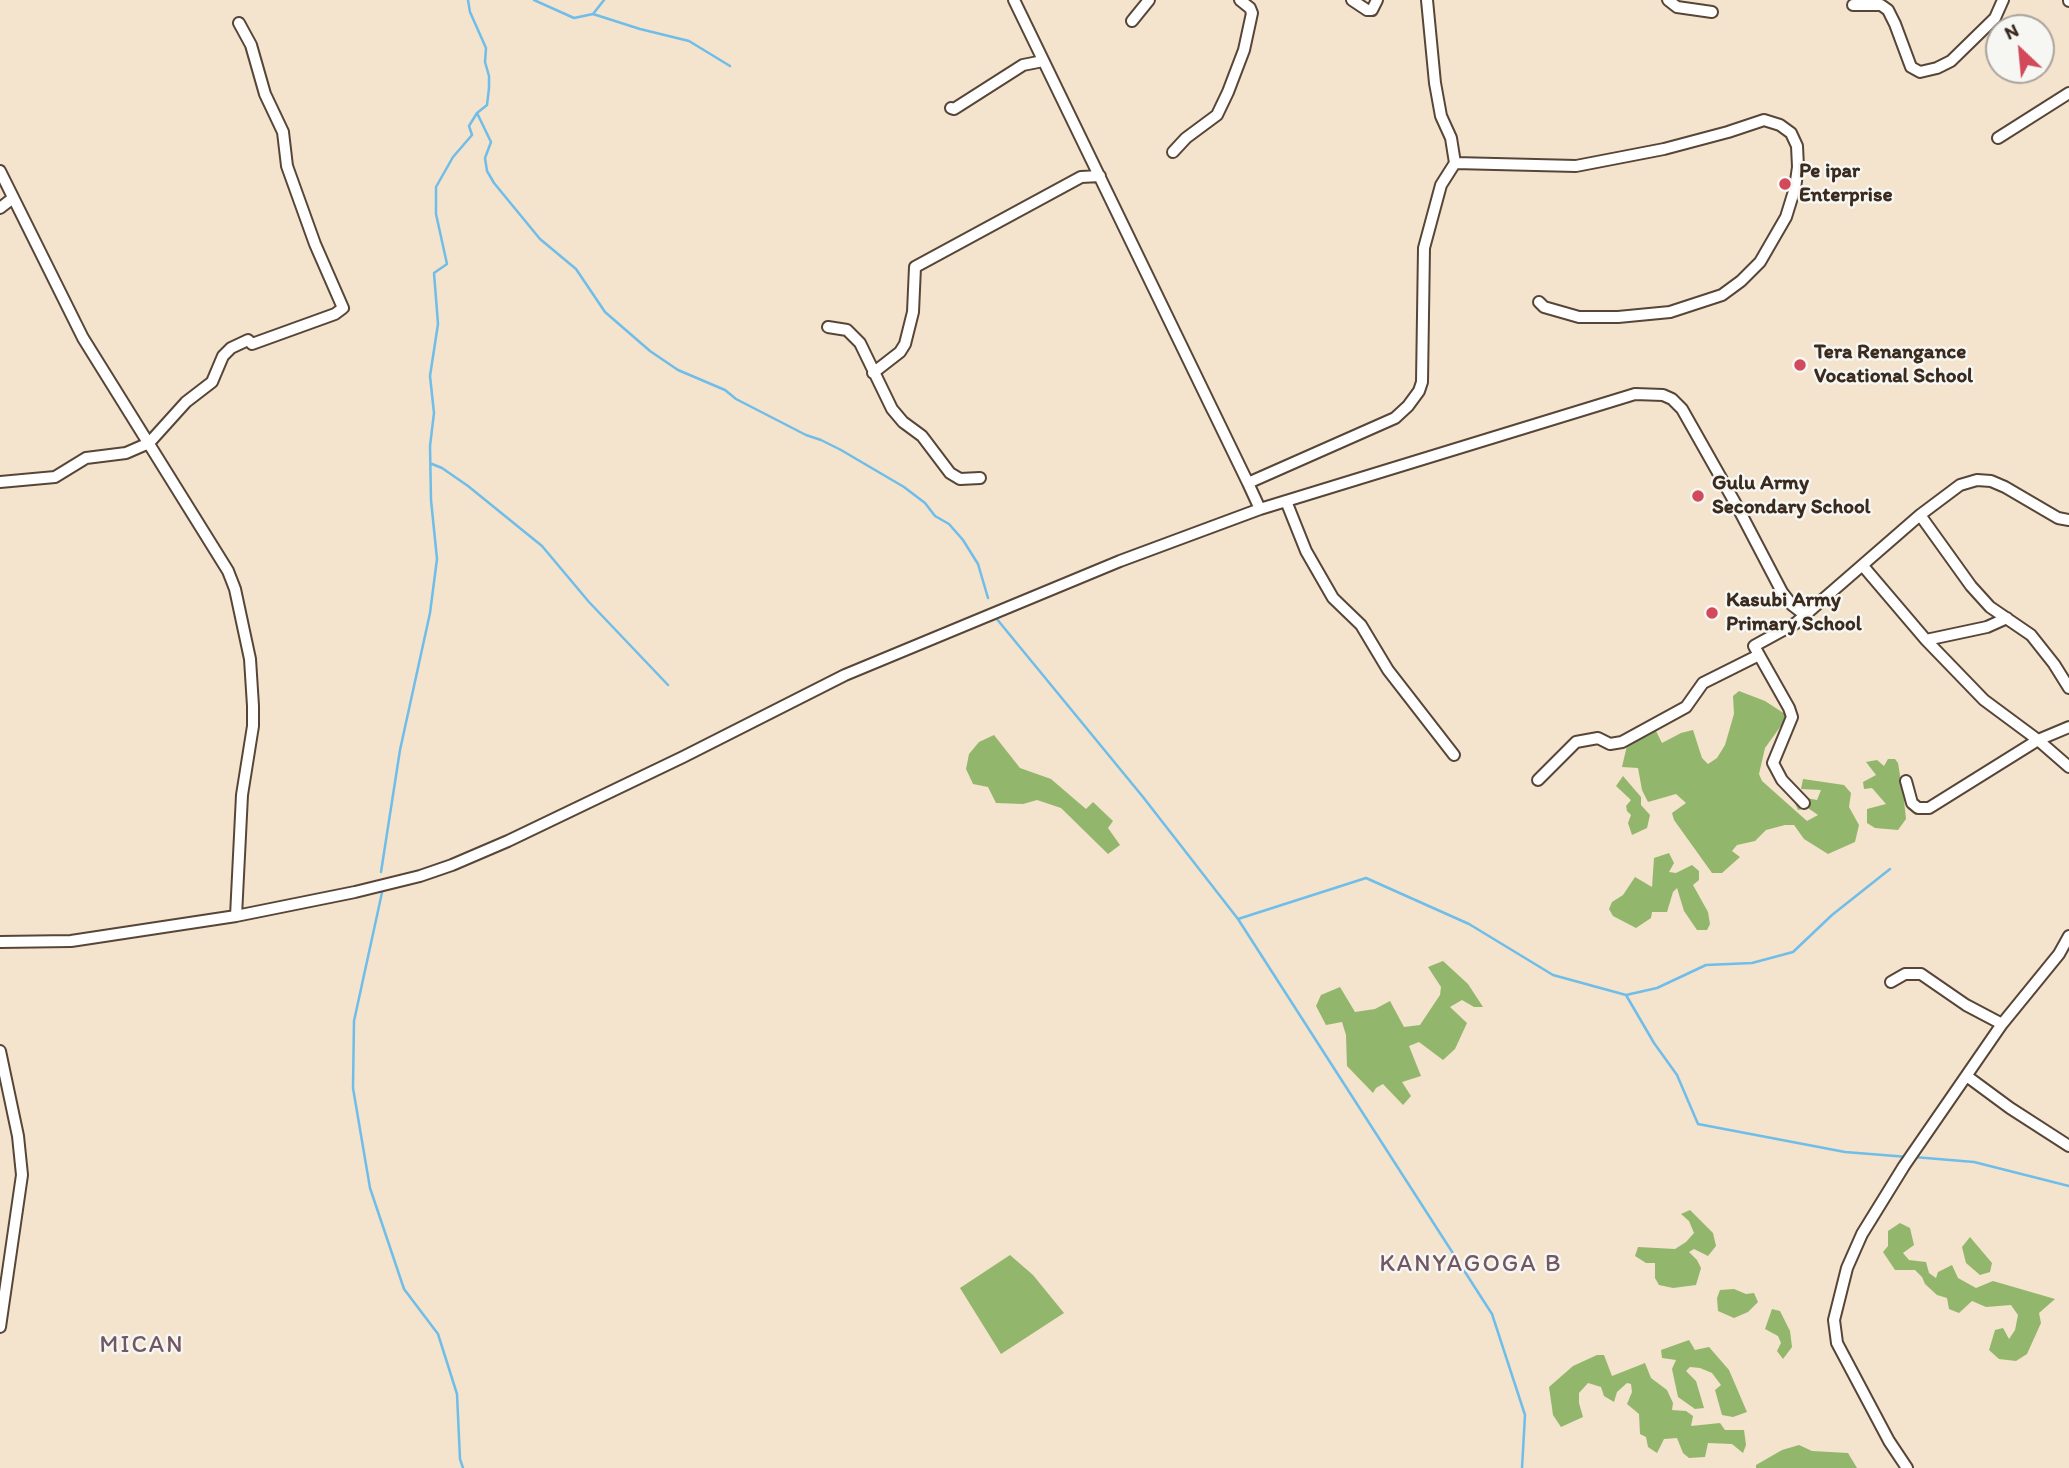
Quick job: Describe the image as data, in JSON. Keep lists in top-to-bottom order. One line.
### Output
{"districts":["KANYAGOGA B","MICAN"],"places":["Pe ipar Enterprise","Tera Renangance Vocational School","Gulu Army Secondary School","Kasubi Army Primary School"],"north":"top left"}
